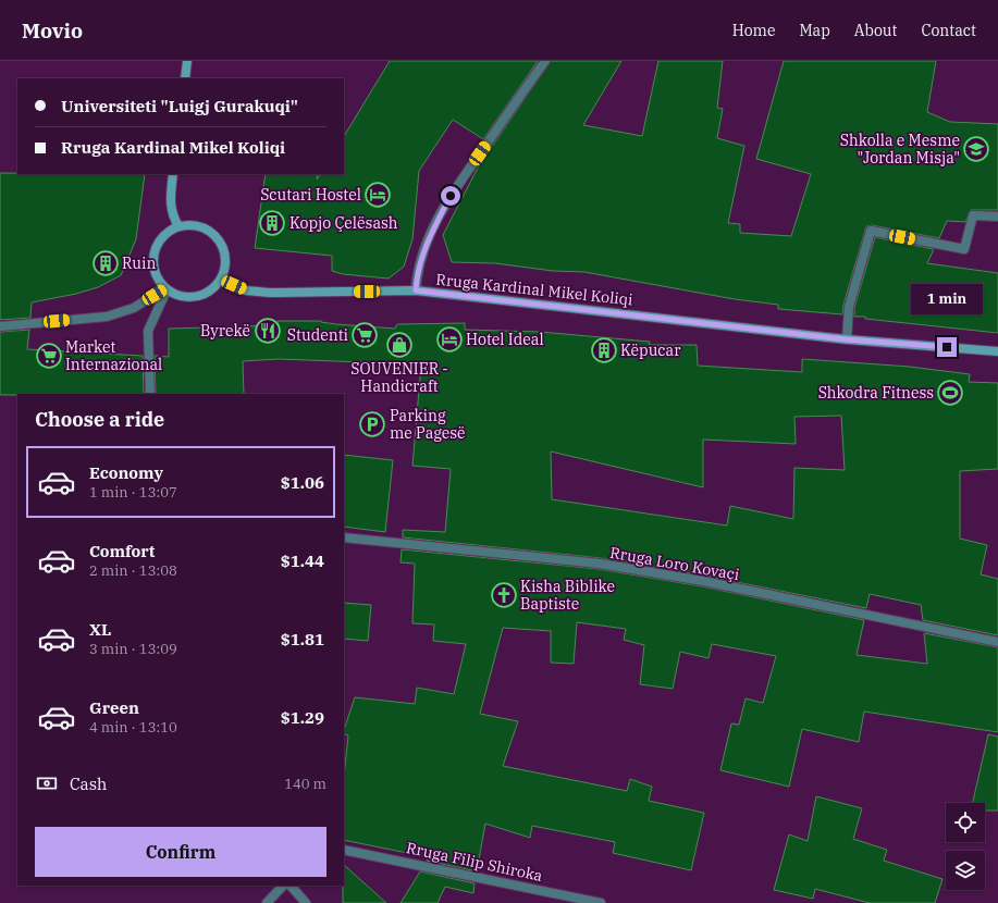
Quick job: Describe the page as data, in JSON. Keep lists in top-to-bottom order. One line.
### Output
{"streets":{"street":["Rruga Kardinal Mikel Koliqi","Rruga Loro Kovaçi","Rruga Filip Shiroka"]},"places":{"school or university":["Shkolla e Mesme \"Jordan Misja\""],"hotel":["Scutari Hostel","Hotel Ideal"],"building":["Kopjo Çelësash","Ruin","Këpucar"],"restaurant":["Byrekë"],"supermarket":["Studenti","Market Internazional"],"shop":["SOUVENIER - Handicraft"],"sports":["Shkodra Fitness"],"parking":["Parking me Pagesë"],"church":["Kisha Biblike Baptiste"]},"page":{"header":"Movio","nav":["Home","Map","About","Contact"],"banner":["Universiteti \"Luigj Gurakuqi\"","Rruga Kardinal Mikel Koliqi"],"bubble":"1 min","heading":"Choose a ride","list":[{"name":"Economy","note":"1 min · 13:07","value":"$1.06"},{"name":"Comfort","note":"2 min · 13:08","value":"$1.44"},{"name":"XL","note":"3 min · 13:09","value":"$1.81"},{"name":"Green","note":"4 min · 13:10","value":"$1.29"}],"pay":["Cash","140 m"],"buttons":"Confirm"}}
